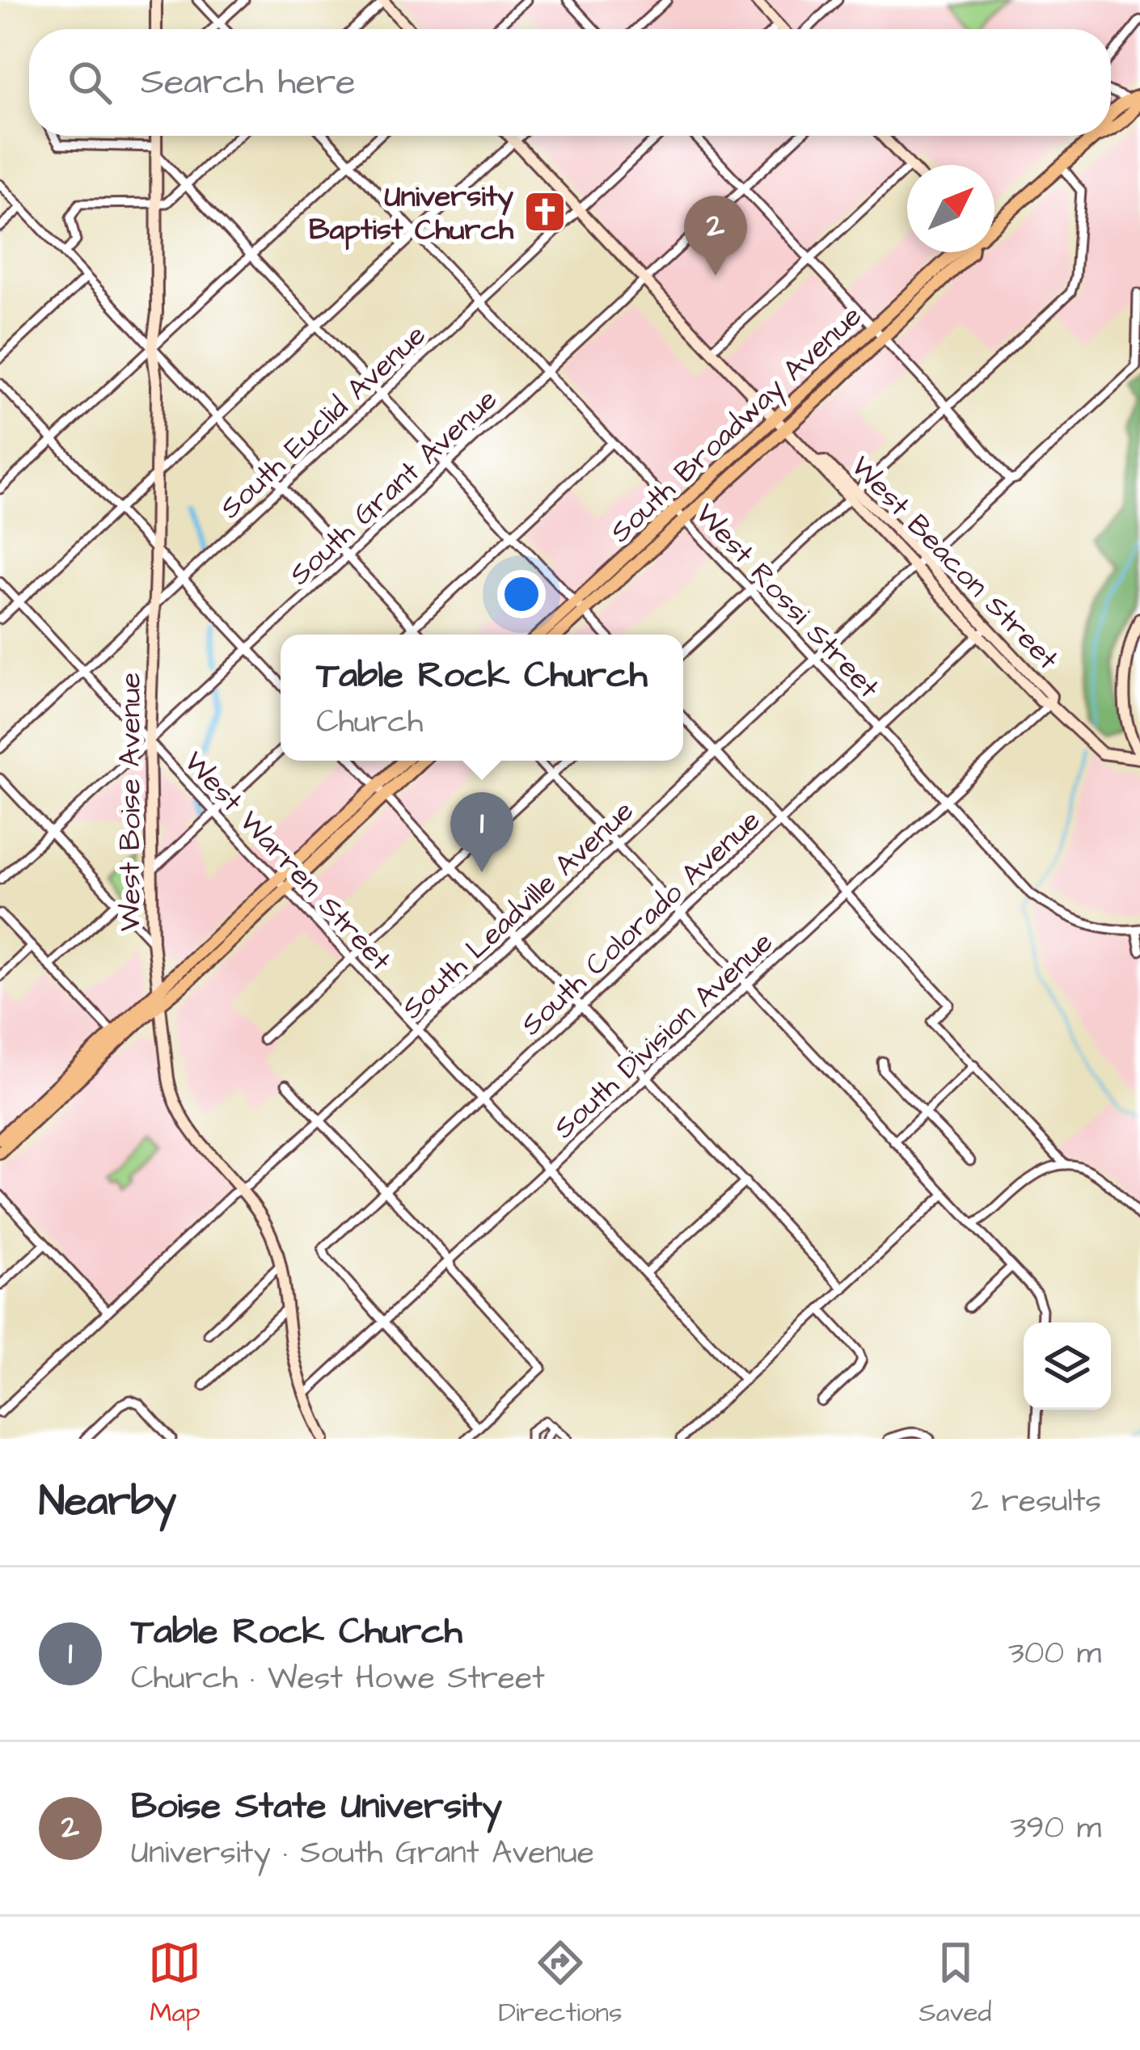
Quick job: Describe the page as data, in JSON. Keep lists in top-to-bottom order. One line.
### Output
{"streets":{"main road":["South Broadway Avenue"],"street":["South Euclid Avenue","South Grant Avenue","West Beacon Street","West Rossi Street","West Boise Avenue","West Warren Street","South Leadville Avenue","South Colorado Avenue","South Division Avenue"]},"crossings":[["South Euclid Avenue","West Beacon Street"],["South Euclid Avenue","West Rossi Street"],["South Euclid Avenue","West Boise Avenue"],["South Euclid Avenue","West Warren Street"],["South Broadway Avenue","West Beacon Street"],["South Broadway Avenue","West Rossi Street"],["South Grant Avenue","West Beacon Street"],["South Grant Avenue","West Rossi Street"],["South Grant Avenue","West Boise Avenue"],["South Grant Avenue","West Warren Street"],["West Beacon Street","South Leadville Avenue"],["West Beacon Street","South Colorado Avenue"],["West Beacon Street","South Division Avenue"],["West Rossi Street","South Leadville Avenue"],["West Rossi Street","South Colorado Avenue"],["West Rossi Street","South Division Avenue"],["West Boise Avenue","West Warren Street"],["West Boise Avenue","South Leadville Avenue"],["West Boise Avenue","South Division Avenue"],["West Warren Street","South Leadville Avenue"],["West Warren Street","South Colorado Avenue"],["West Warren Street","South Division Avenue"],["South Colorado Avenue","South Division Avenue"]],"places":{"church":["University Baptist Church"]},"north":"top right","page":{"search":"Search here","pins":["2","1"],"popup":["Table Rock Church","Church"],"heading":["Nearby","2 results"],"list":[{"mark":"1","name":"Table Rock Church","note":"Church · West Howe Street","value":"300 m"},{"mark":"2","name":"Boise State University","note":"University · South Grant Avenue","value":"390 m"}],"nav":["Map","Directions","Saved"]}}
